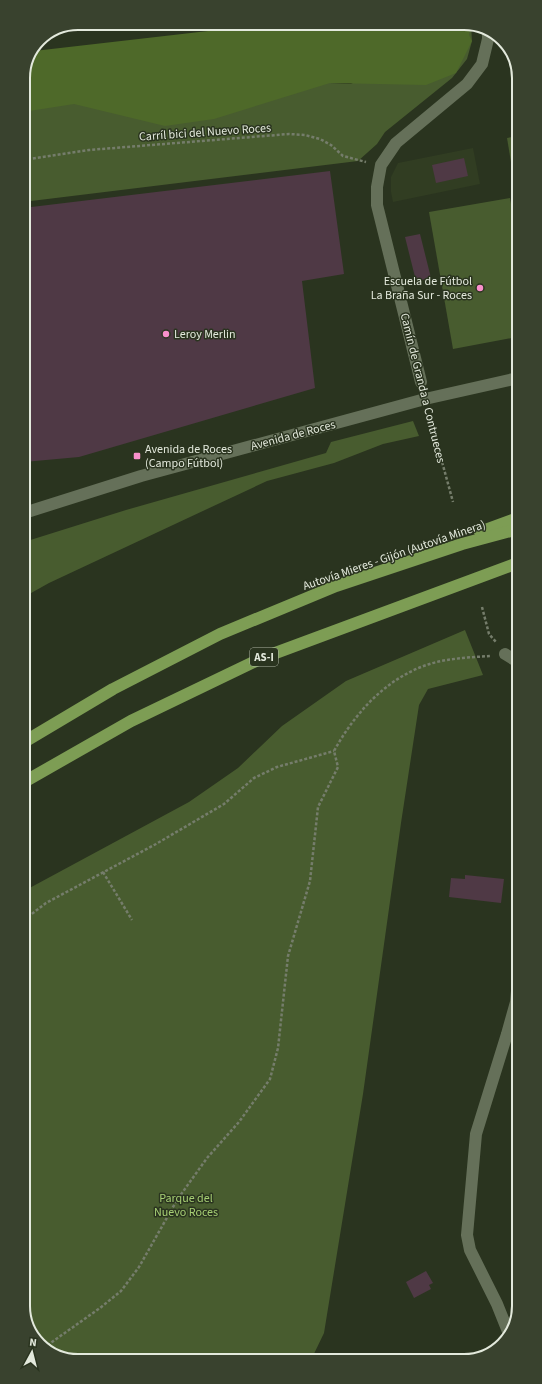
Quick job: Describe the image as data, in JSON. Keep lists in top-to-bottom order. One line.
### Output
{"streets":{"highway":["Autovía Mieres - Gijón (Autovía Minera)","AS-I"],"street":["Camín de Granda a Contrueces","Avenida de Roces"],"path":["Carríl bici del Nuevo Roces"]},"crossings":[["Carríl bici del Nuevo Roces","Camín de Granda a Contrueces"],["Camín de Granda a Contrueces","Avenida de Roces"]],"parks":["Parque del Nuevo Roces"],"places":{"other":["Escuela de Fútbol La Braña Sur - Roces","Leroy Merlin"],"transit":["Avenida de Roces (Campo Fútbol)"]},"north":"top"}
